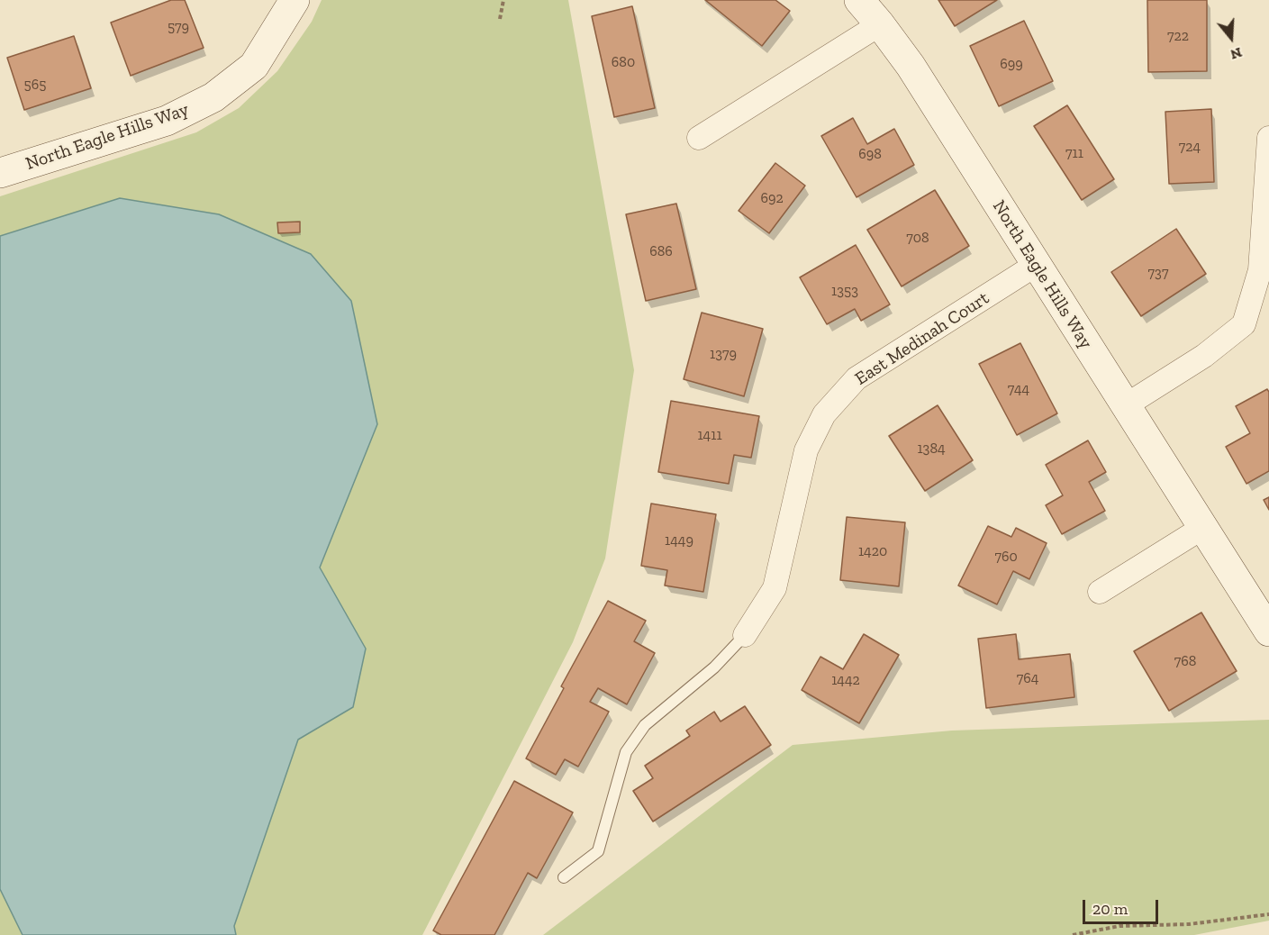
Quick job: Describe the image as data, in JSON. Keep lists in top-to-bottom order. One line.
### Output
{"streets":{"street":["North Eagle Hills Way","East Medinah Court"]},"crossings":[["North Eagle Hills Way","East Medinah Court"]],"house_numbers":["579","722","680","699","565","724","711","698","692","708","686","737","1353","1379","744","1411","1384","1449","1420","760","768","764","1442"],"scale_bar":"20 m","north":"bottom"}
